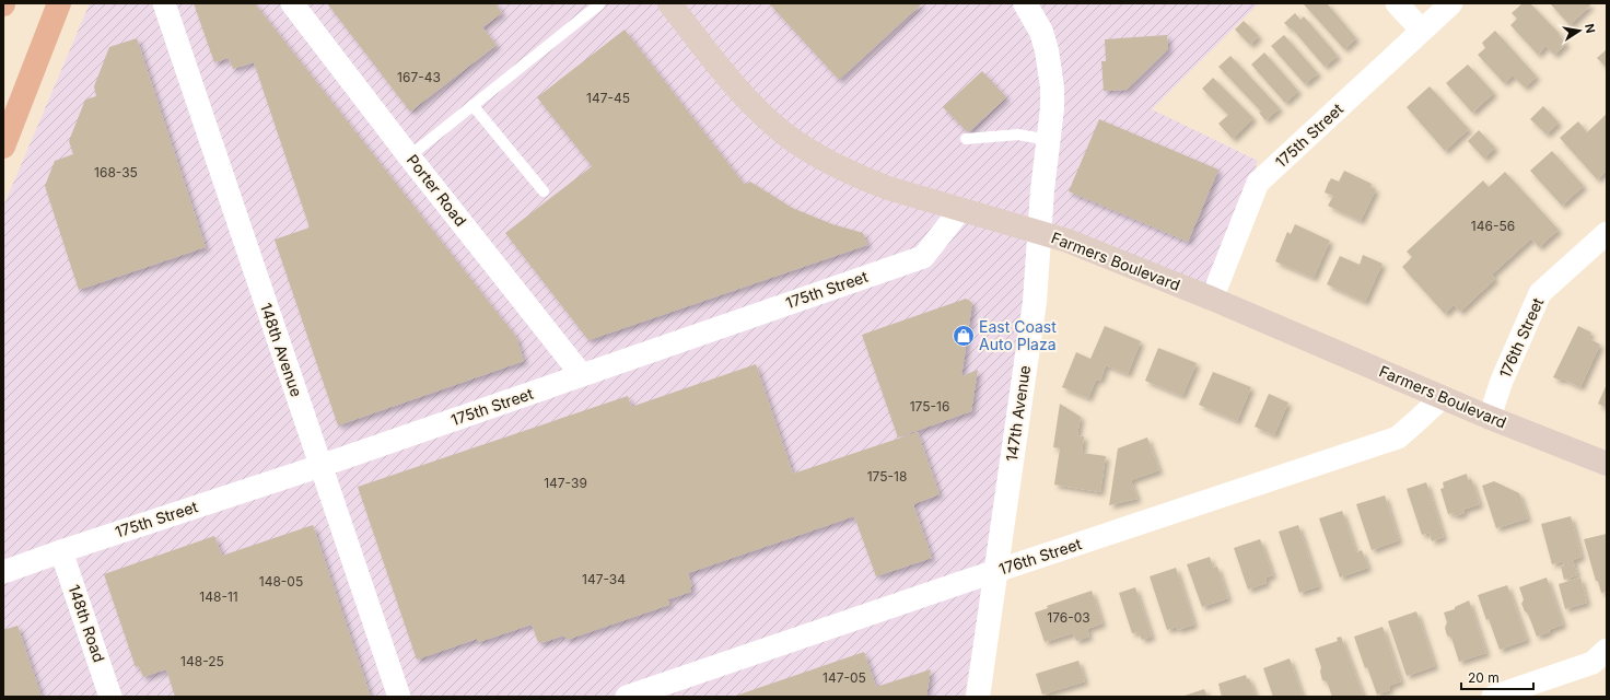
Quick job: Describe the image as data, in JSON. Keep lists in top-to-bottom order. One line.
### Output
{"streets":{"main road":["Farmers Boulevard"],"street":["175th Street","Porter Road","176th Street","148th Avenue","147th Avenue","148th Road"]},"crossings":[["175th Street","Porter Road"],["175th Street","Farmers Boulevard"],["175th Street","148th Avenue"],["175th Street","148th Road"],["Farmers Boulevard","176th Street"],["Farmers Boulevard","147th Avenue"],["176th Street","147th Avenue"]],"places":{"shop":["East Coast Auto Plaza"]},"house_numbers":["167-43","147-45","168-35","146-56","175-16","175-18","147-39","147-34","148-05","148-11","176-03","148-25","147-05"],"scale_bar":"20 m","north":"right"}
